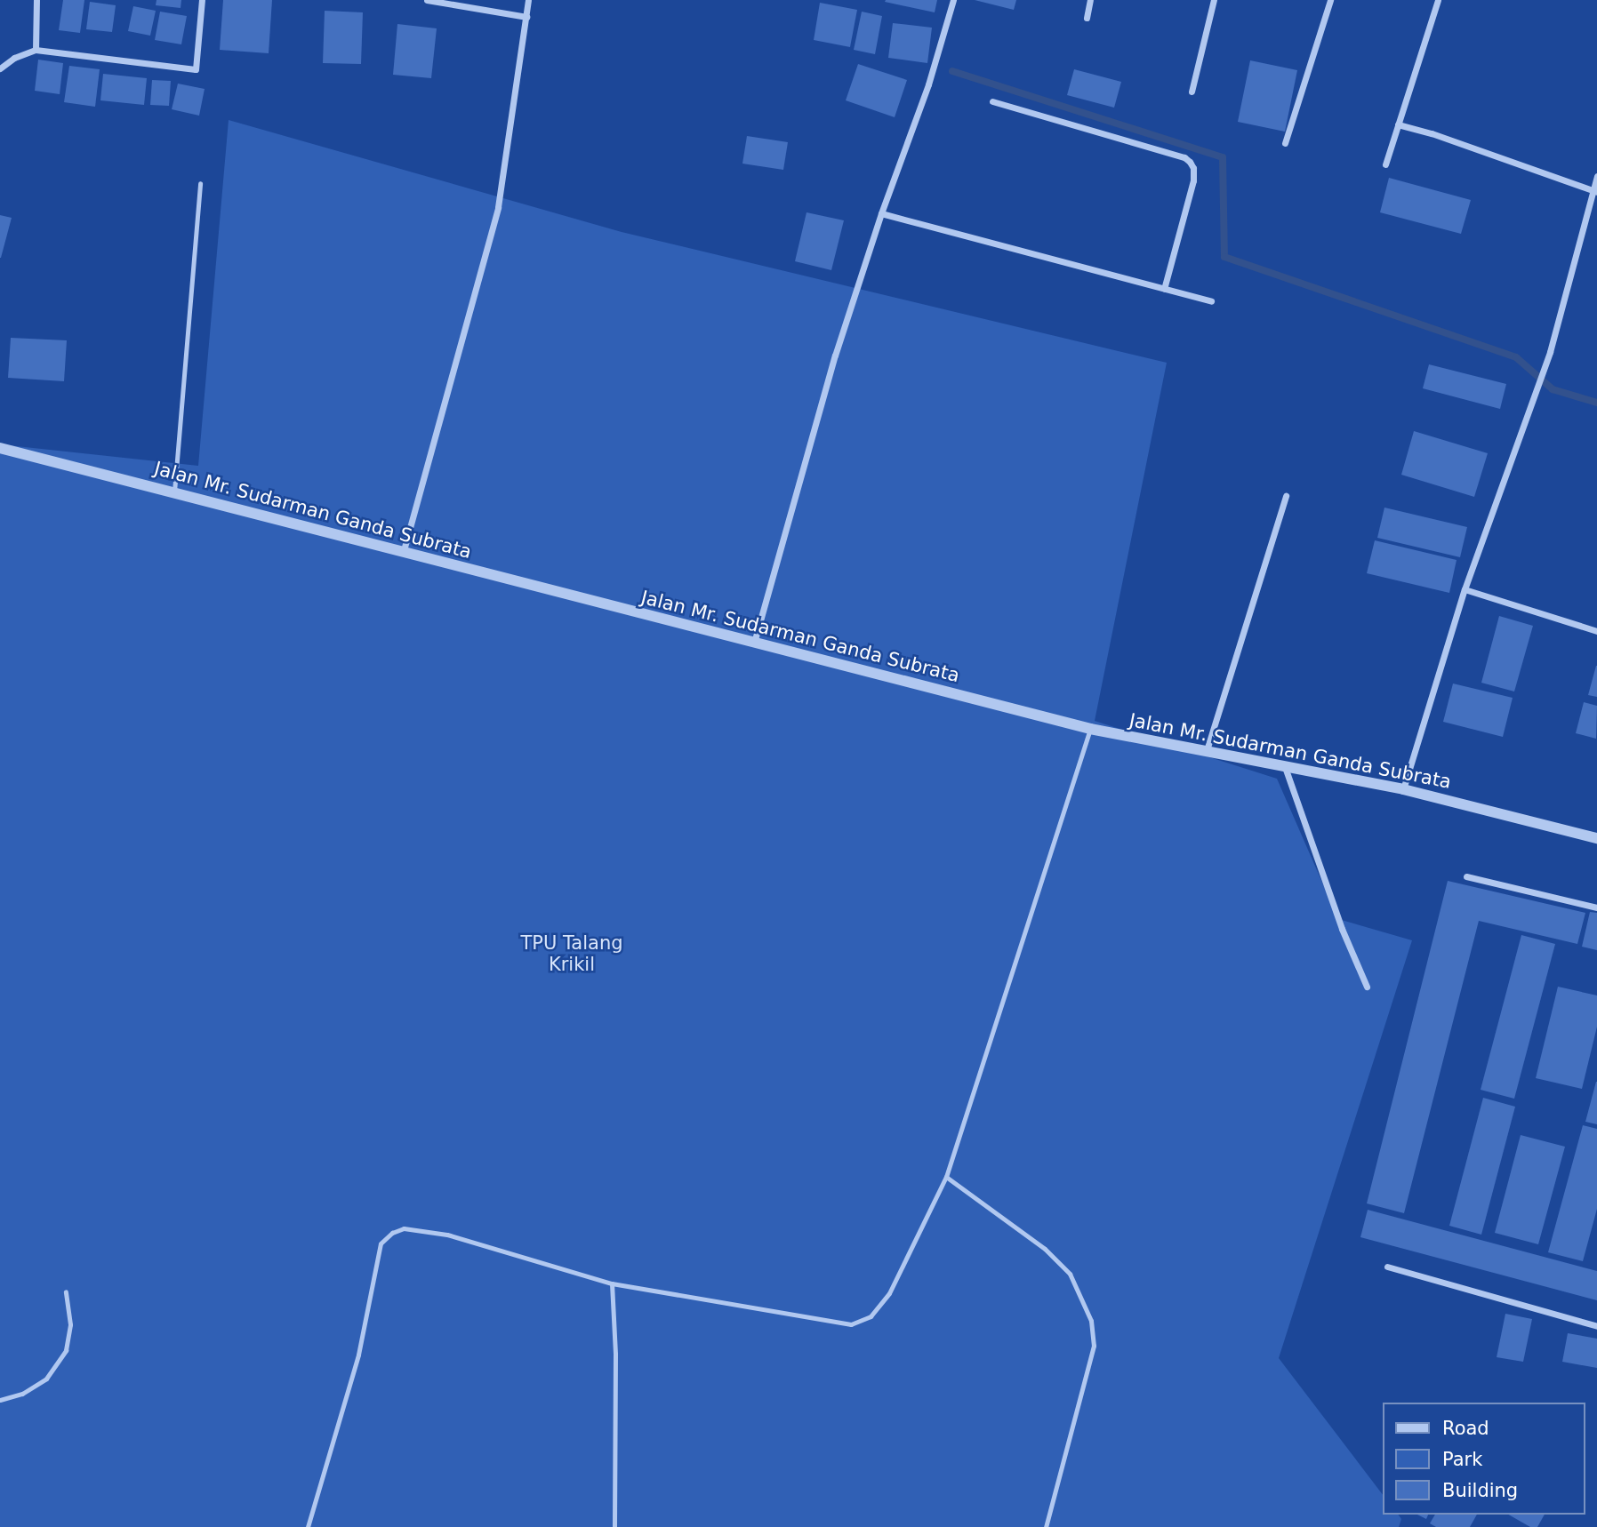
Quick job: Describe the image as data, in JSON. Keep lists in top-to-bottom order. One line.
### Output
{"streets":{"street":["Jalan Mr. Sudarman Ganda Subrata"]},"parks":["TPU Talang Krikil"],"legend":["Road","Park","Building"]}
